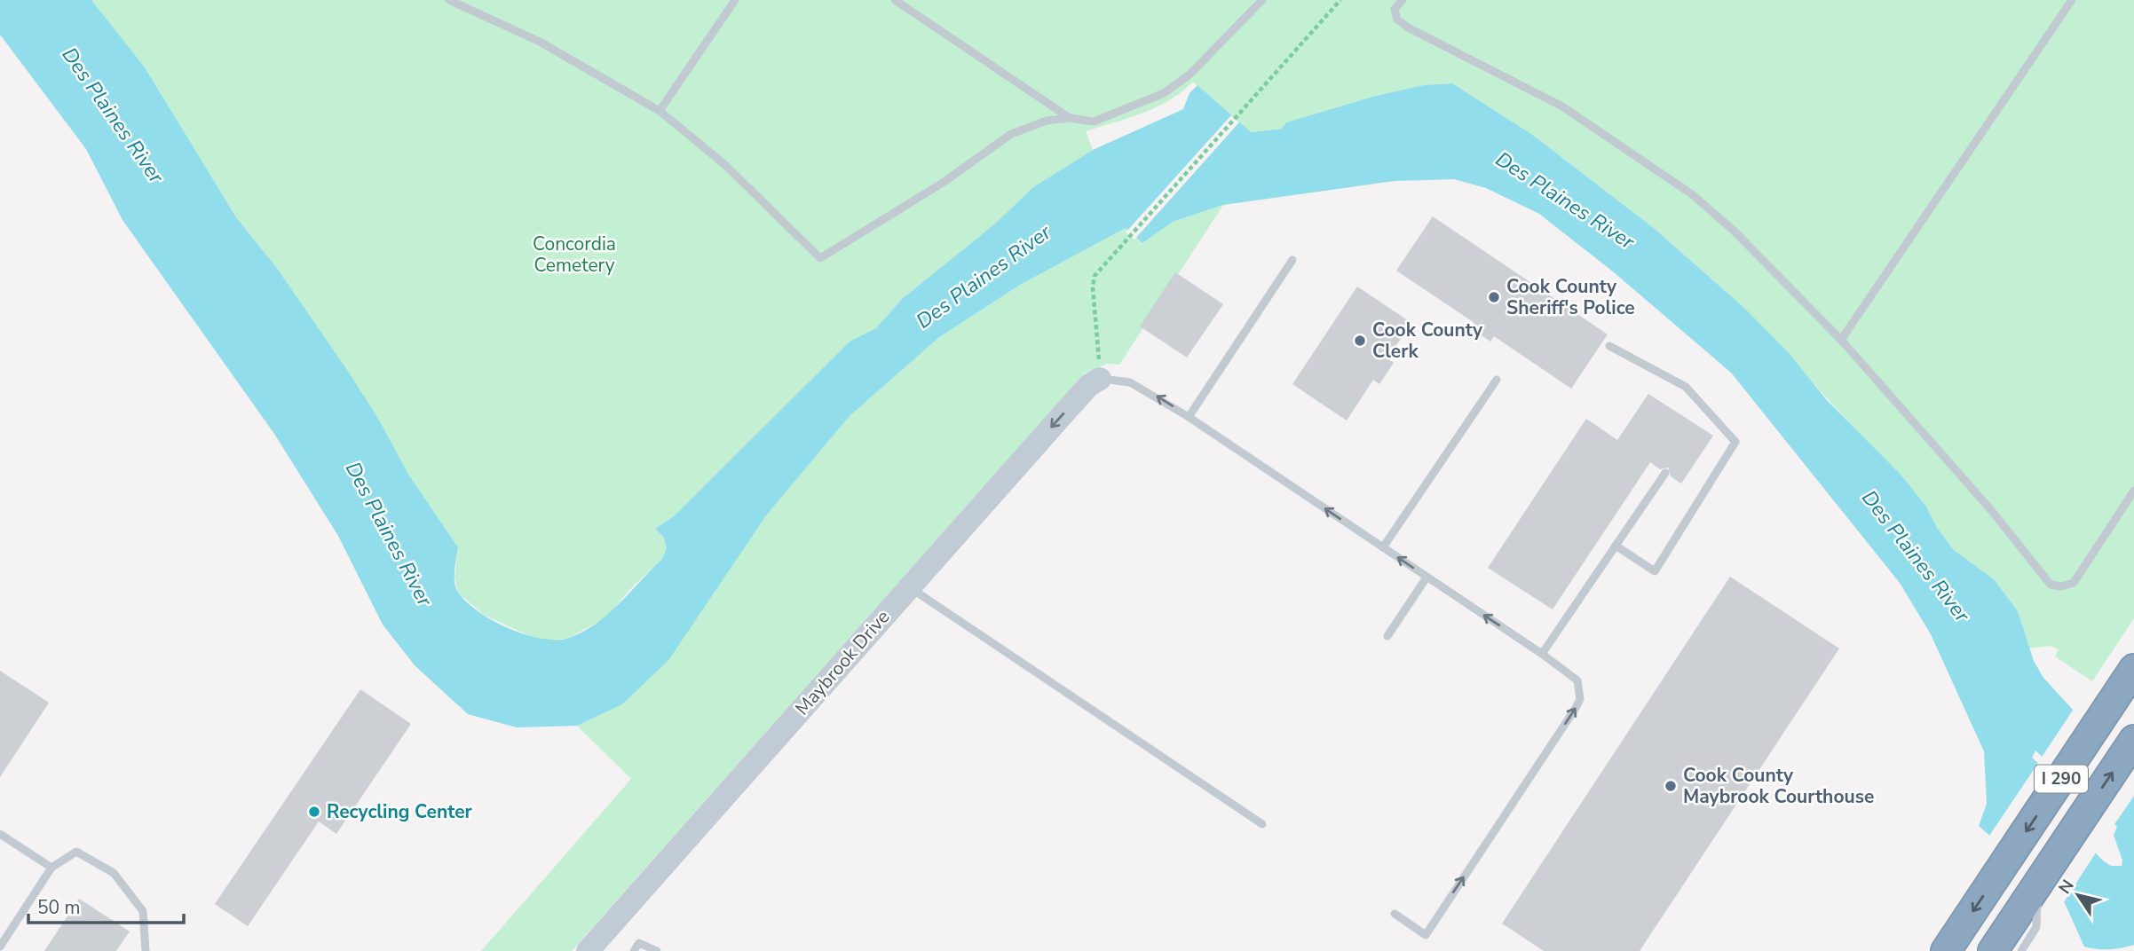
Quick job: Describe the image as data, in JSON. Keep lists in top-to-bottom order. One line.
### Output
{"streets":{"highway":["I 290"],"street":["Maybrook Drive"]},"one_way":["Maybrook Drive"],"water":["Des Plaines River"],"parks":["Concordia Cemetery"],"places":["Cook County Sheriff's Police","Cook County Clerk","Cook County Maybrook Courthouse","Recycling Center"],"scale_bar":"50 m","north":"top left"}
